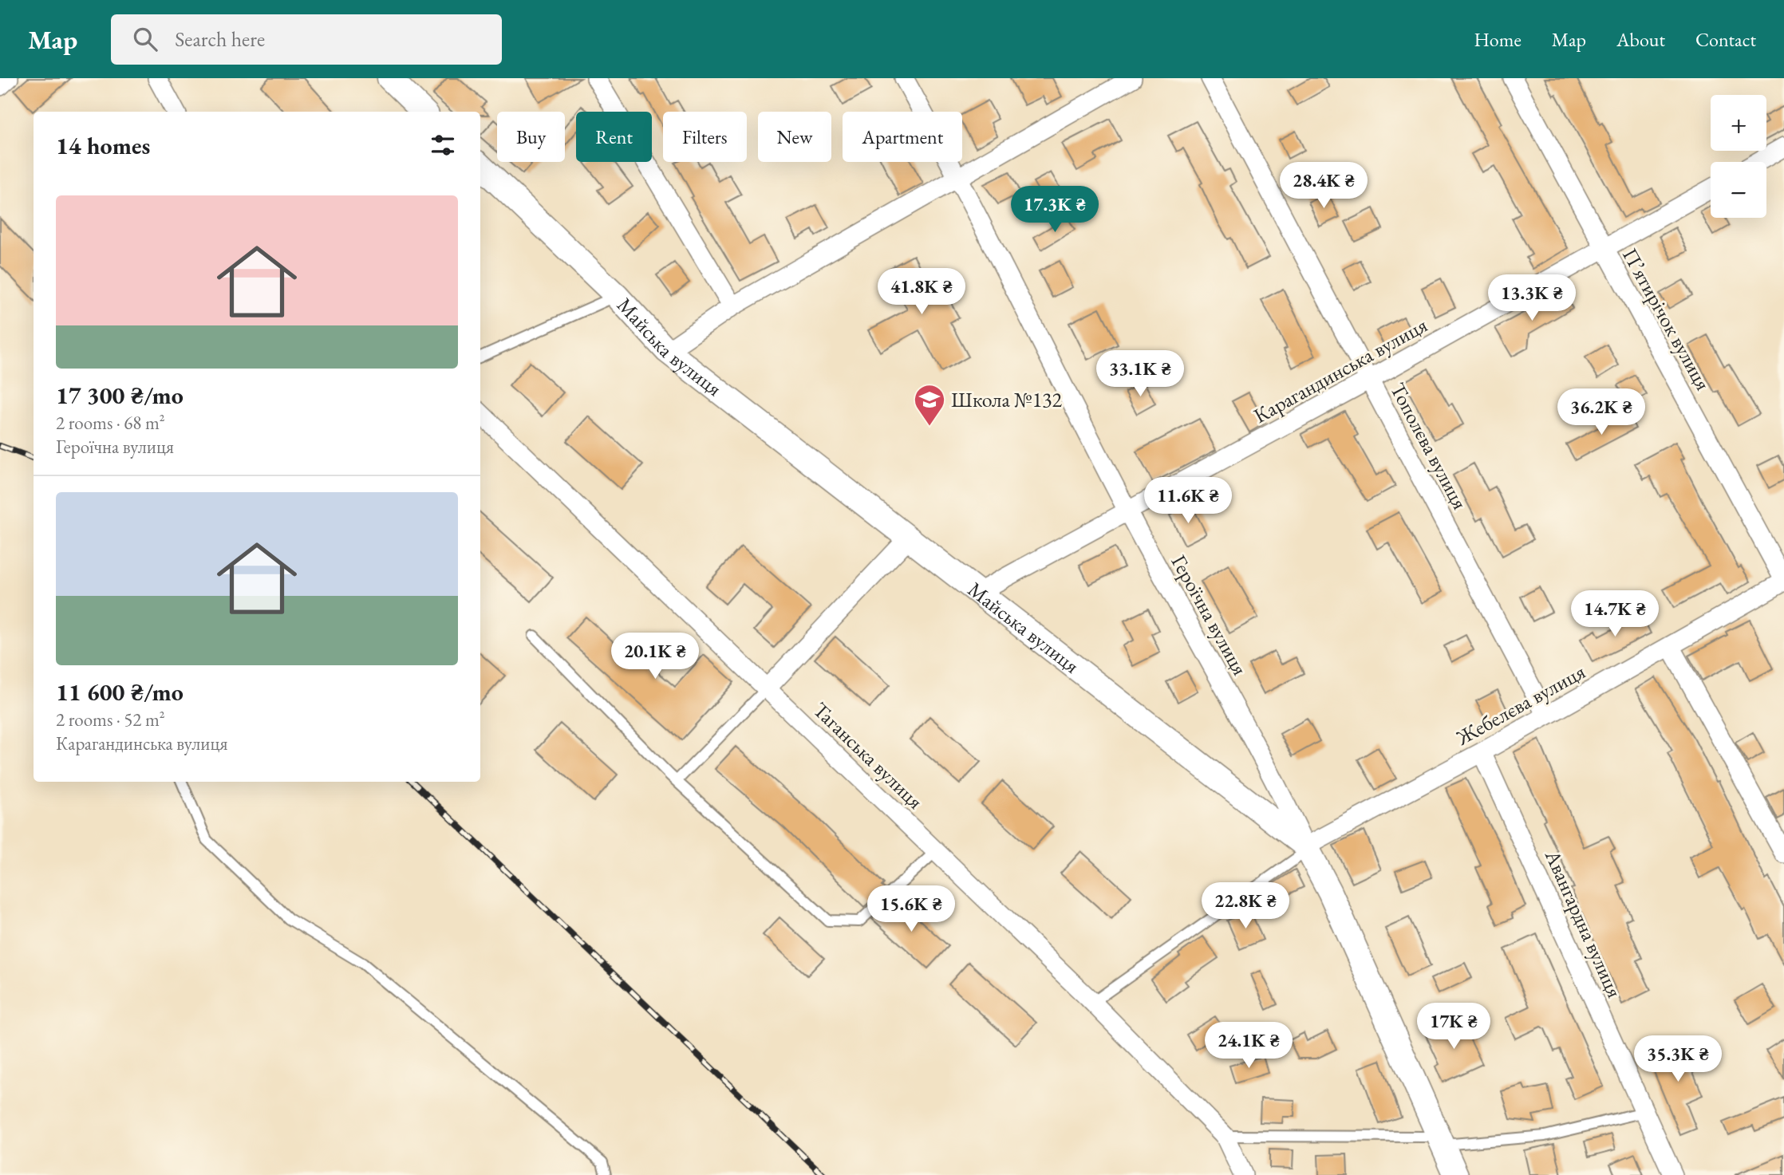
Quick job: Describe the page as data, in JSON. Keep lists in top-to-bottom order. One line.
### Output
{"streets":{"street":["П’ятирічок вулиця","Майська вулиця","Карагандинська вулиця","Тополєва вулиця","Героїчна вулиця","Жебелєва вулиця","Таганська вулиця","Авангардна вулиця"]},"crossings":[["П’ятирічок вулиця","Карагандинська вулиця"],["П’ятирічок вулиця","Жебелєва вулиця"],["Майська вулиця","Карагандинська вулиця"],["Майська вулиця","Героїчна вулиця"],["Майська вулиця","Жебелєва вулиця"],["Карагандинська вулиця","Тополєва вулиця"],["Карагандинська вулиця","Героїчна вулиця"],["Тополєва вулиця","Жебелєва вулиця"],["Героїчна вулиця","Жебелєва вулиця"],["Жебелєва вулиця","Авангардна вулиця"]],"places":{"school or university":["Школа №132"]},"page":{"header":"Map","search":"Search here","nav":["Home","Map","About","Contact"],"map_buttons":["+","−"],"chip":["Buy","Rent","Filters","New","Apartment"],"heading":"14 homes","price":["28.4K ₴","17.3K ₴","41.8K ₴","13.3K ₴","33.1K ₴","36.2K ₴","11.6K ₴","14.7K ₴","20.1K ₴","22.8K ₴","15.6K ₴","17K ₴","24.1K ₴","35.3K ₴"],"list":[{"name":"17 300 ₴/mo","note":"2 rooms · 68 m² · Героїчна вулиця"},{"name":"11 600 ₴/mo","note":"2 rooms · 52 m² · Карагандинська вулиця"}]}}
